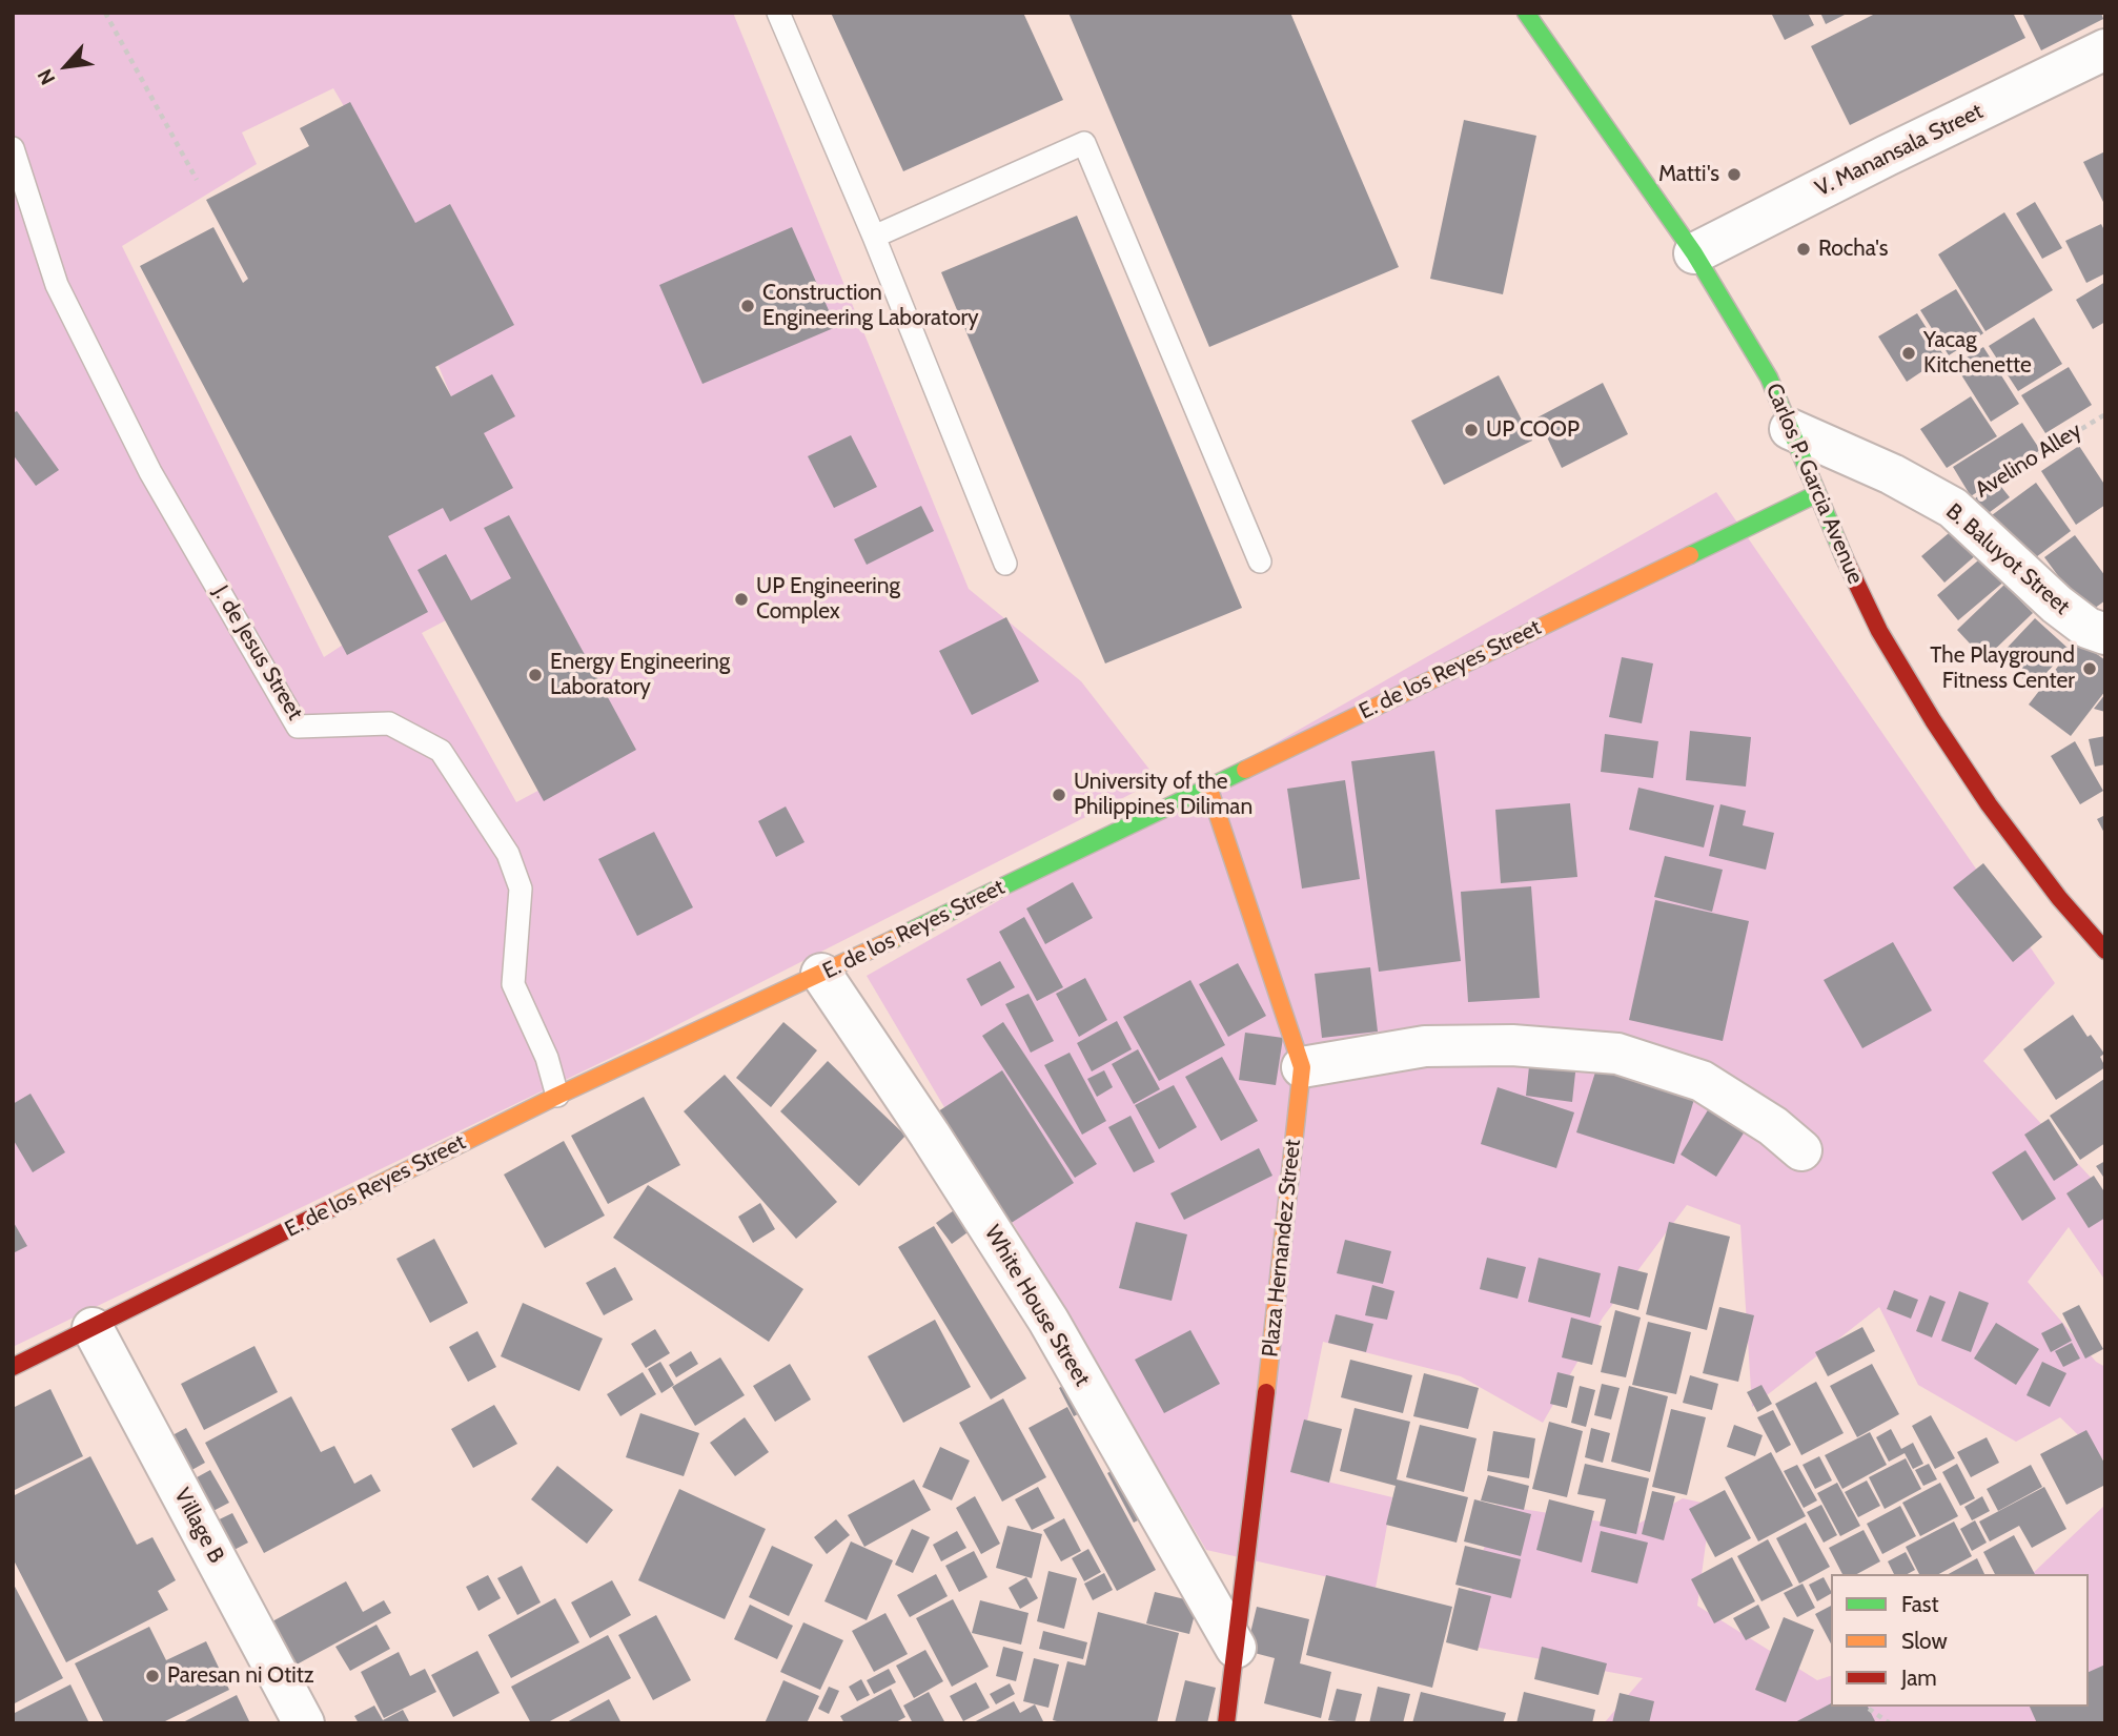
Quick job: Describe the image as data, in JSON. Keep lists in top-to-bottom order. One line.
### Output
{"streets":{"street":["V. Manansala Street","Carlos P. Garcia Avenue","B. Baluyot Street","E. de los Reyes Street","Plaza Hernandez Street","White House Street","Village B"],"lane":["J. de Jesus Street"],"path":["Avelino Alley"]},"crossings":[["V. Manansala Street","Carlos P. Garcia Avenue"],["Avelino Alley","B. Baluyot Street"],["Carlos P. Garcia Avenue","B. Baluyot Street"],["Carlos P. Garcia Avenue","E. de los Reyes Street"],["J. de Jesus Street","E. de los Reyes Street"],["E. de los Reyes Street","Plaza Hernandez Street"],["E. de los Reyes Street","White House Street"],["E. de los Reyes Street","Village B"],["Plaza Hernandez Street","White House Street"]],"places":["Matti's","Rocha's","Construction Engineering Laboratory","Yacag Kitchenette","UP COOP","UP Engineering Complex","The Playground Fitness Center","Energy Engineering Laboratory","University of the Philippines Diliman","Paresan ni Otitz"],"legend":["Fast","Slow","Jam"],"north":"bottom left"}
